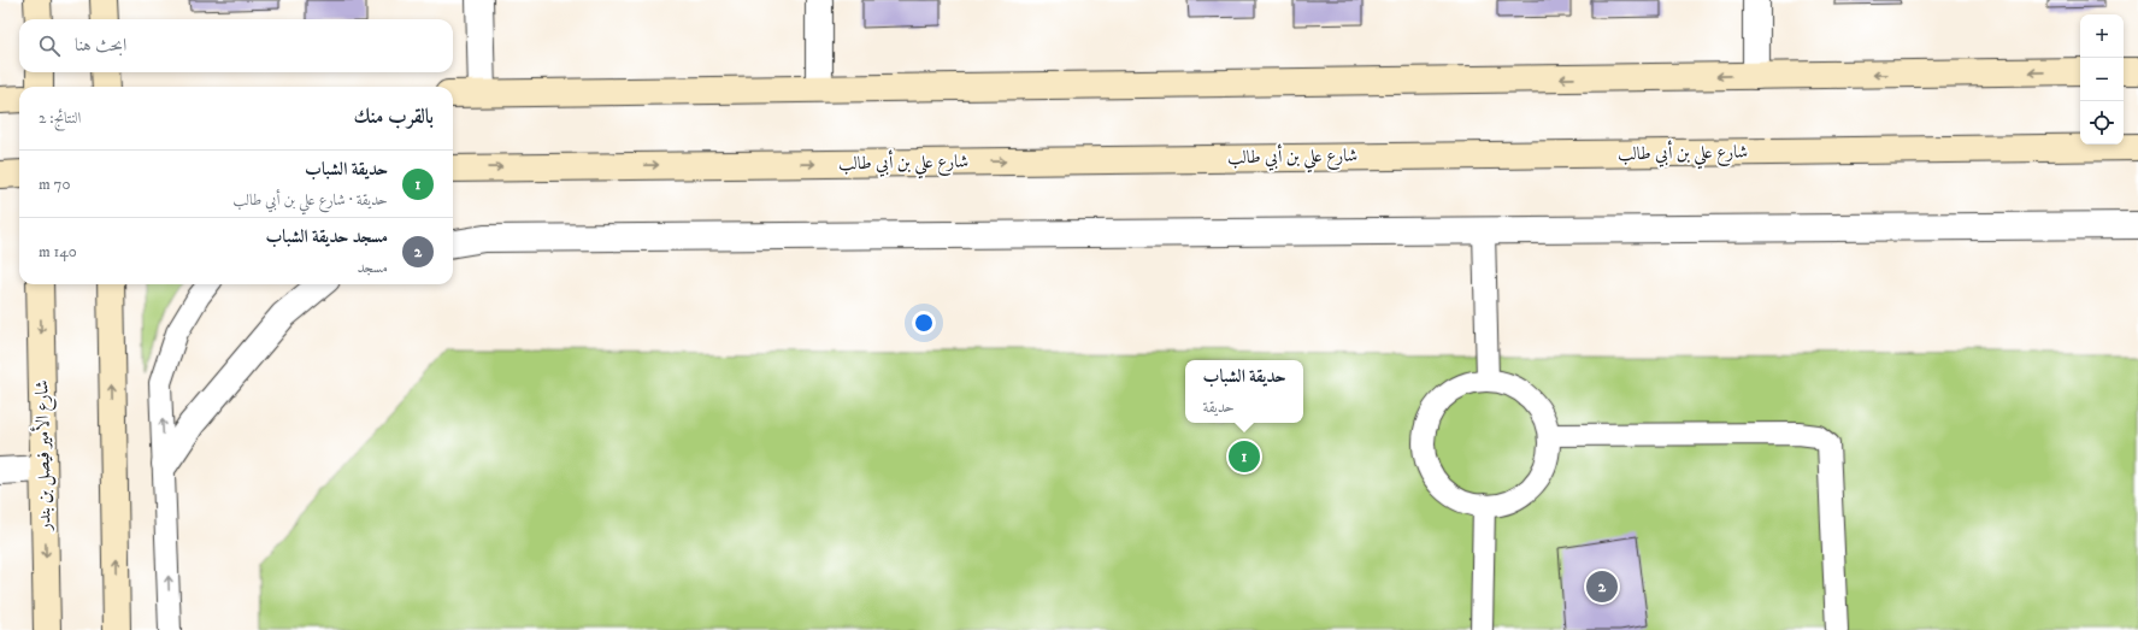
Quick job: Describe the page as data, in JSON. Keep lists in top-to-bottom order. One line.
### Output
{"streets":{"street":["شارع علي بن أبي طالب","شارع الأمير فيصل بن بندر"]},"page":{"map_buttons":["+","−"],"search":"ابحث هنا","heading":["بالقرب منك","النتائج: 2"],"list":[{"mark":"1","name":"حديقة الشباب","note":"حديقة · شارع علي بن أبي طالب","value":"70 m"},{"mark":"2","name":"مسجد حديقة الشباب","note":"مسجد","value":"140 m"}],"popup":["حديقة الشباب","حديقة"],"pins":["1","2"]}}
